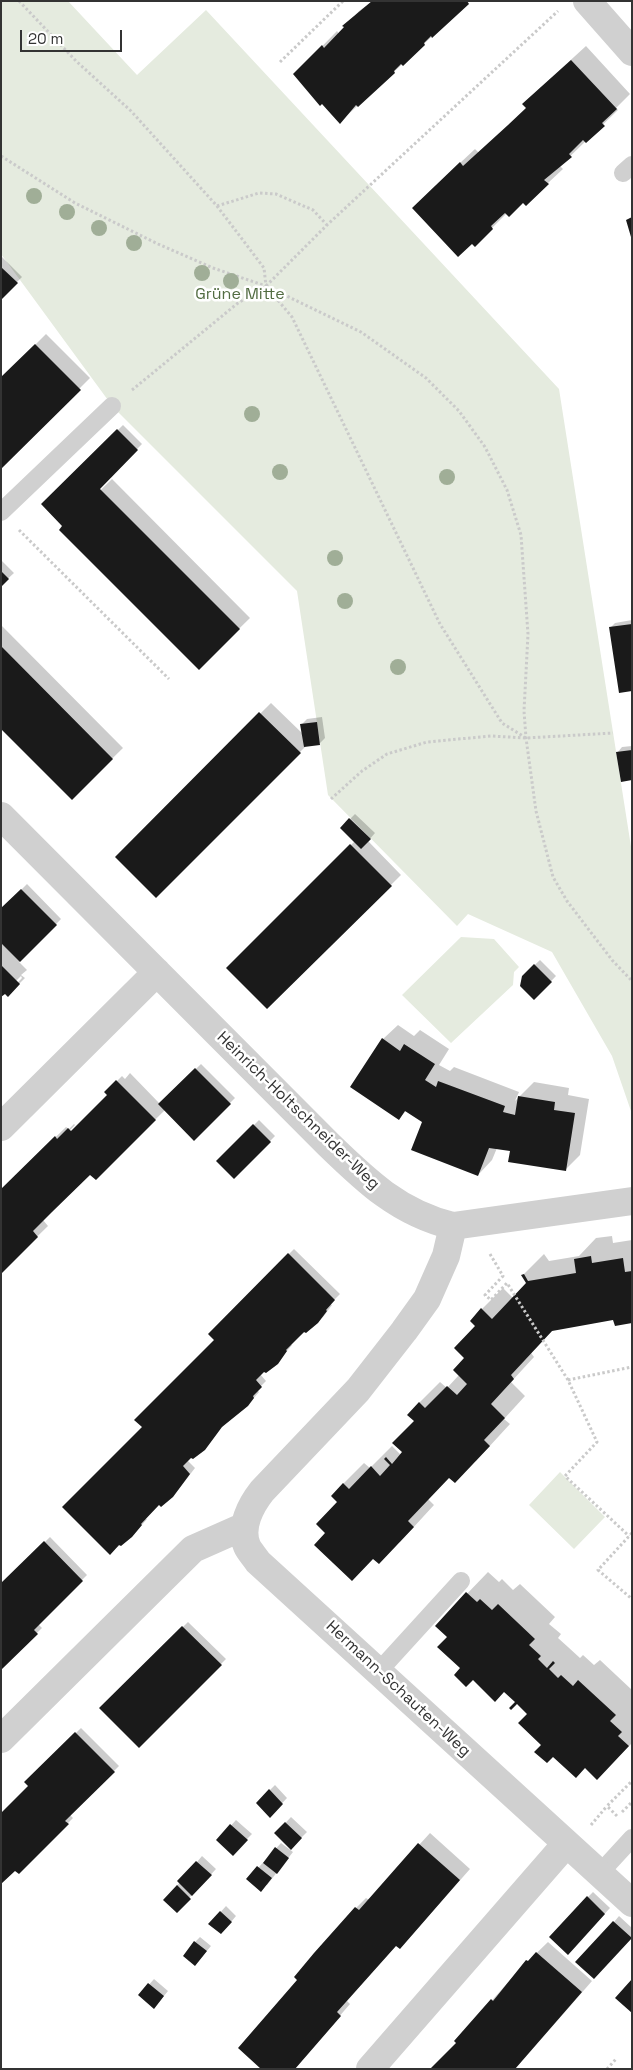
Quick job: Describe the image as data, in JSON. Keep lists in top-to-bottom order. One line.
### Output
{"streets":{"street":["Heinrich-Holtschneider-Weg","Hermann-Schauten-Weg"]},"parks":["Grüne Mitte"],"scale_bar":"20 m"}
